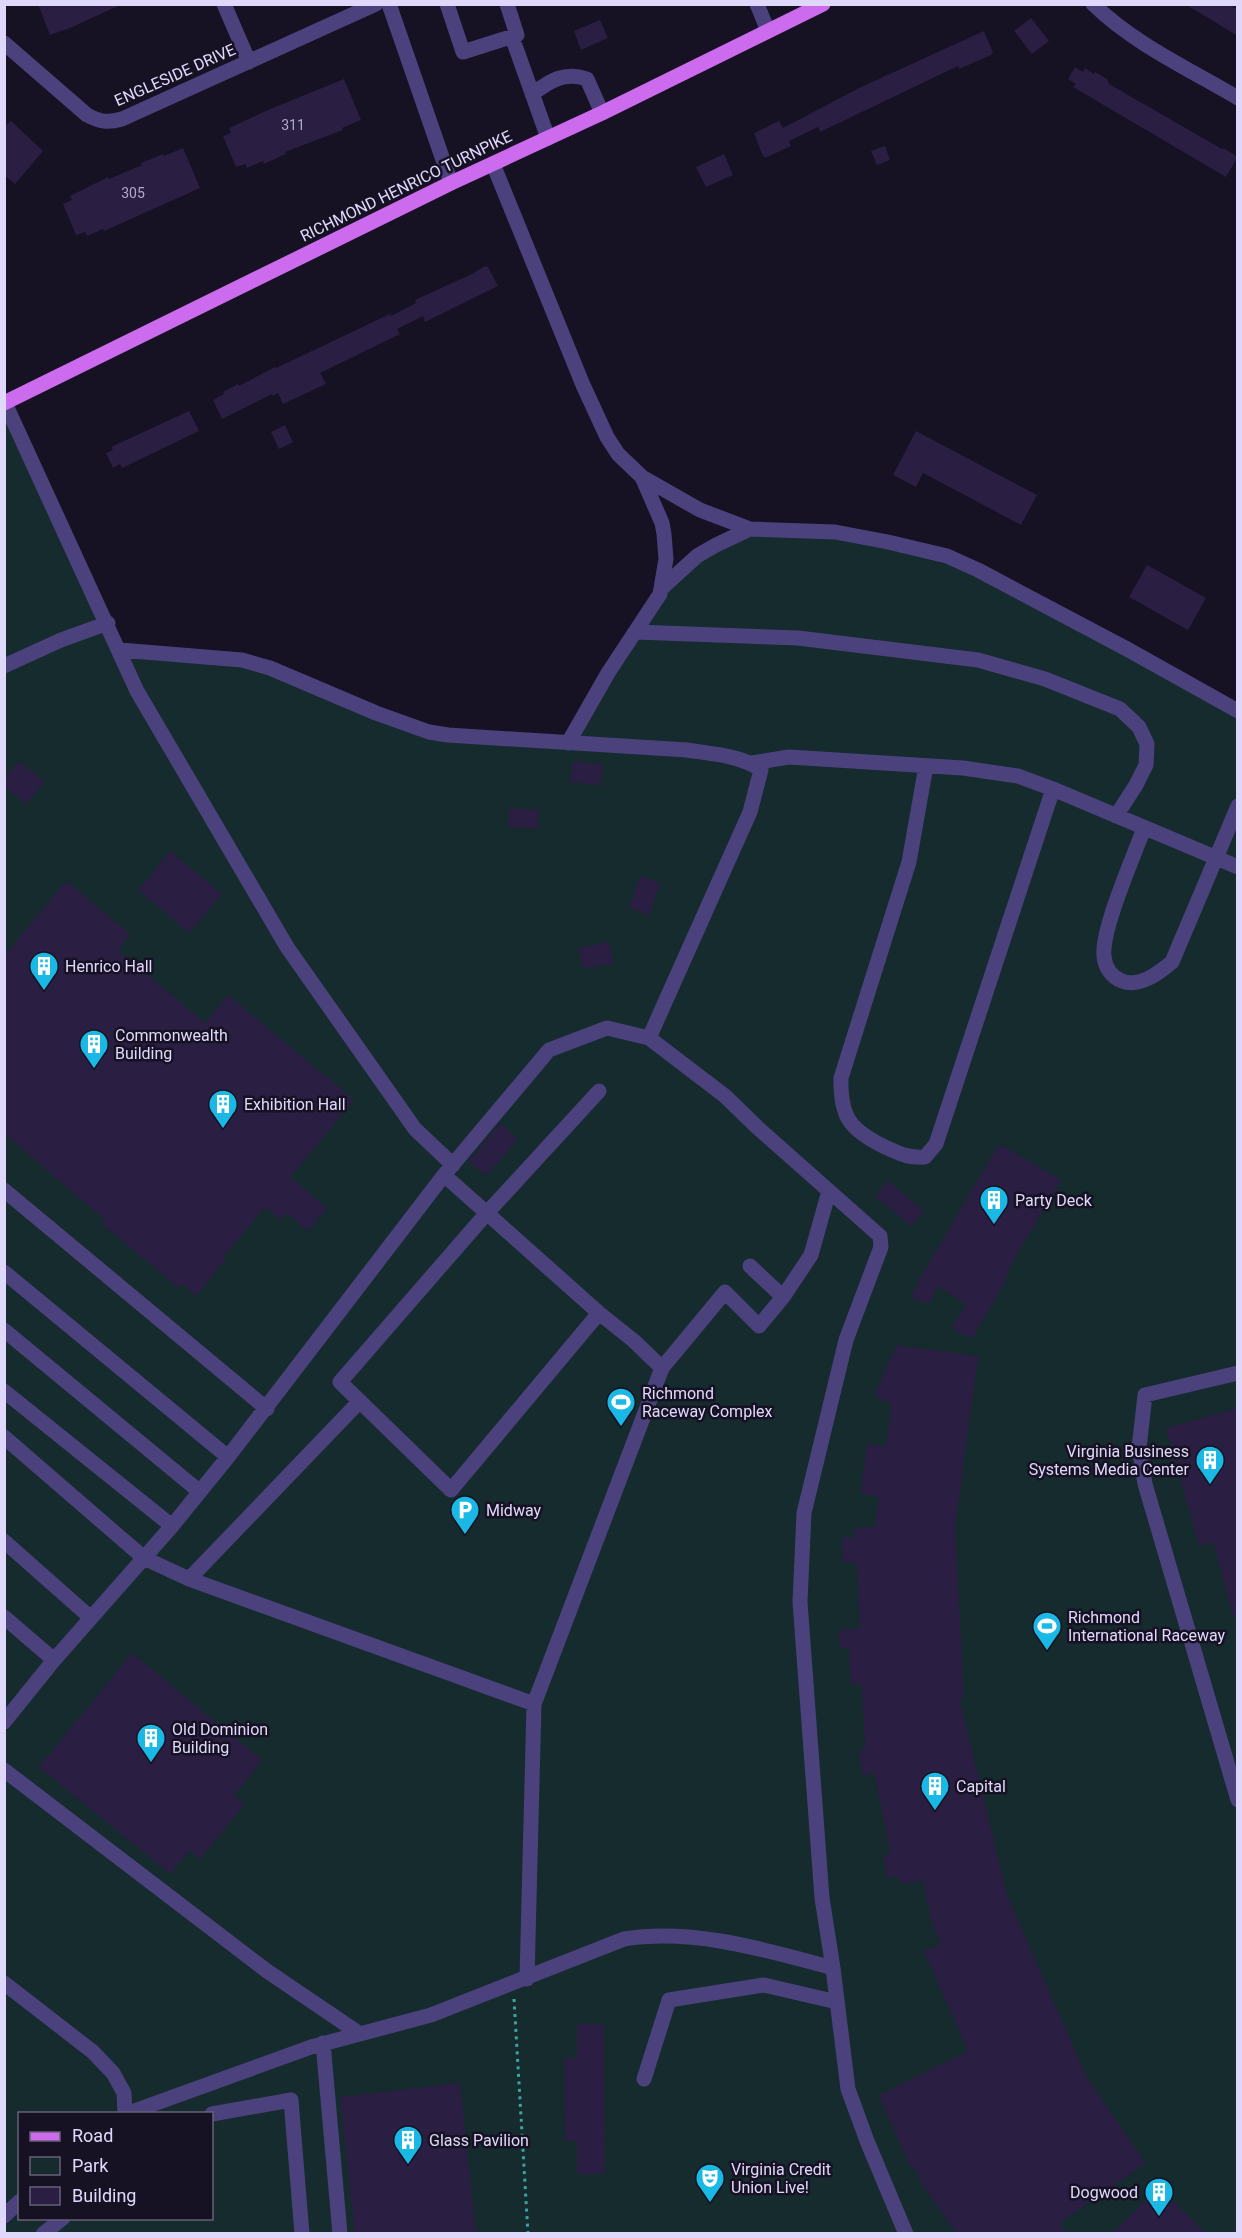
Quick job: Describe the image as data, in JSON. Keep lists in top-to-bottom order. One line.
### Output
{"streets":{"main road":["RICHMOND HENRICO TURNPIKE"],"street":["ENGLESIDE DRIVE"]},"places":{"building":["Henrico Hall","Commonwealth Building","Exhibition Hall","Party Deck","Virginia Business Systems Media Center","Old Dominion Building","Capital","Glass Pavilion","Dogwood"],"sports":["Richmond Raceway Complex","Richmond International Raceway"],"parking":["Midway"],"theatre":["Virginia Credit Union Live!"]},"house_numbers":["311","305"],"legend":["Road","Park","Building"]}
